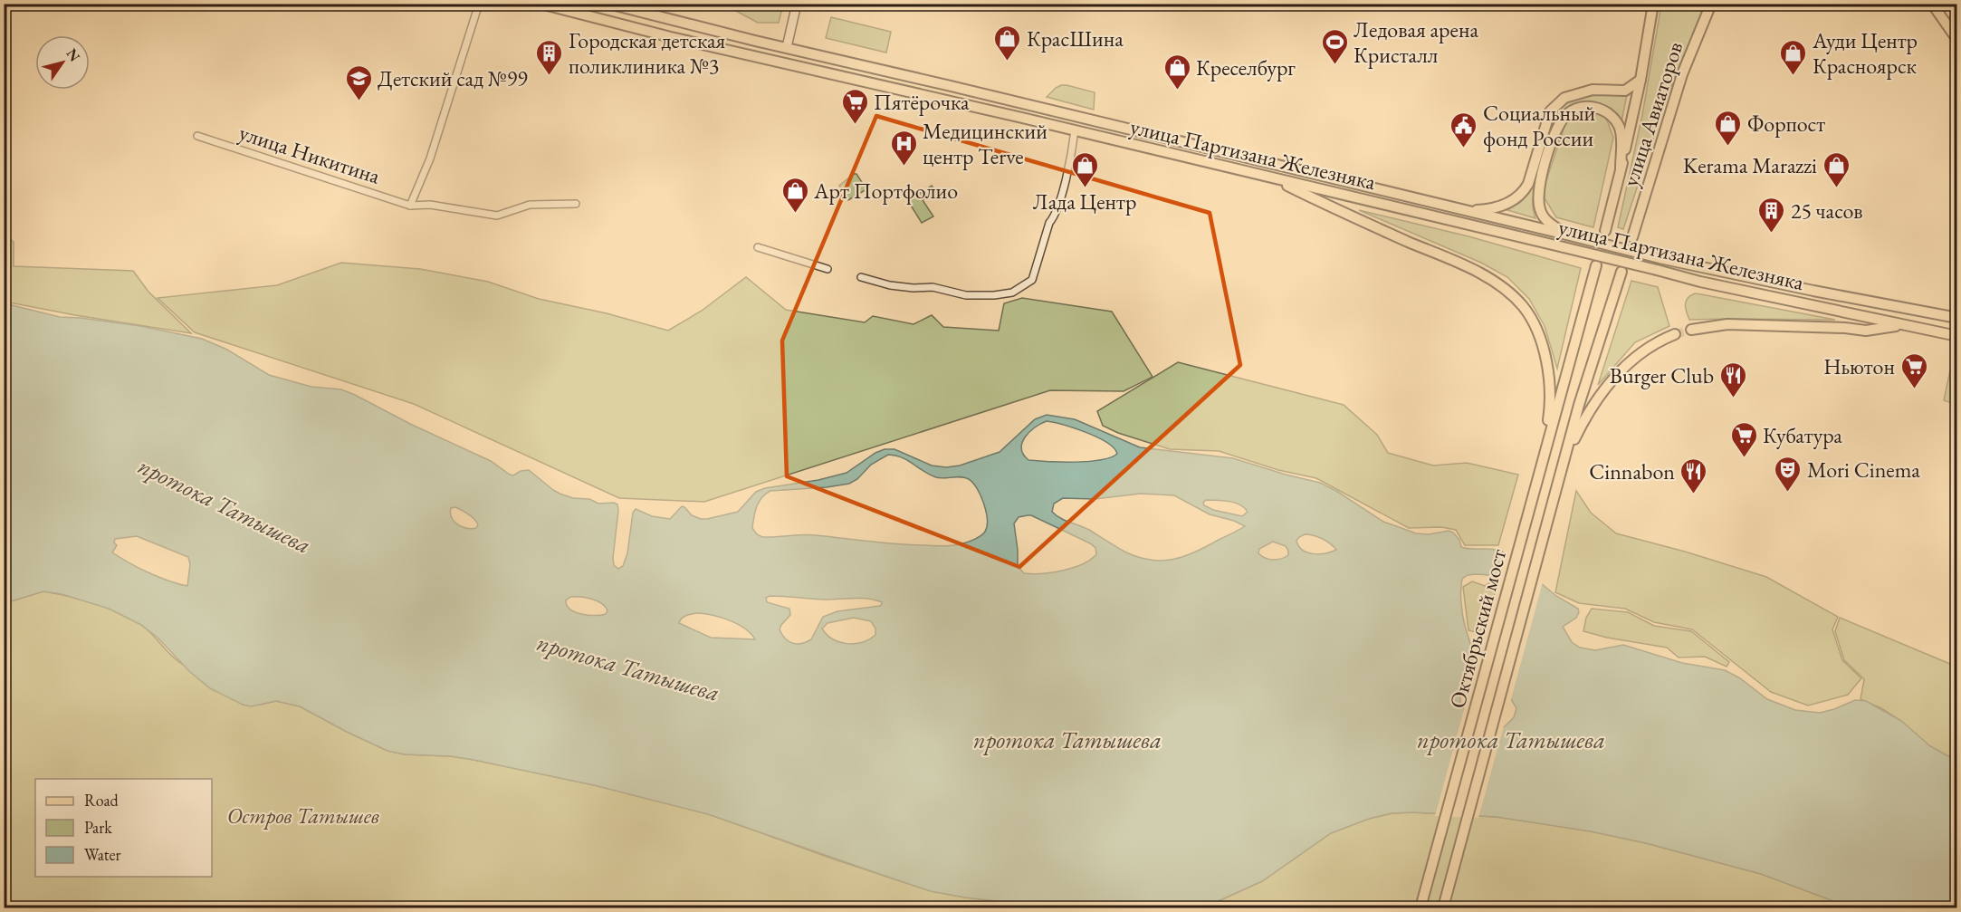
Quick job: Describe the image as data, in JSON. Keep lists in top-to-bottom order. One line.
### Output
{"streets":{"main road":["улица Авиаторов","улица Партизана Железняка","Октябрьский мост"],"street":["улица Никитина"]},"water":["протока Татышева"],"parks":["Остров Татышев"],"places":{"shop":["КрасШина","Ауди Центр Красноярск","Креселбург","Форпост","Лада Центр","Kerama Marazzi","Арт Портфолио"],"sports":["Ледовая арена Кристалл"],"building":["Городская детская поликлиника №3","25 часов"],"school or university":["Детский сад №99"],"supermarket":["Пятёрочка","Ньютон","Кубатура"],"public building":["Социальный фонд России"],"hospital":["Медицинский центр Terve"],"restaurant":["Burger Club","Cinnabon"],"theatre":["Mori Cinema"]},"legend":["Road","Park","Water"],"north":"top right"}
